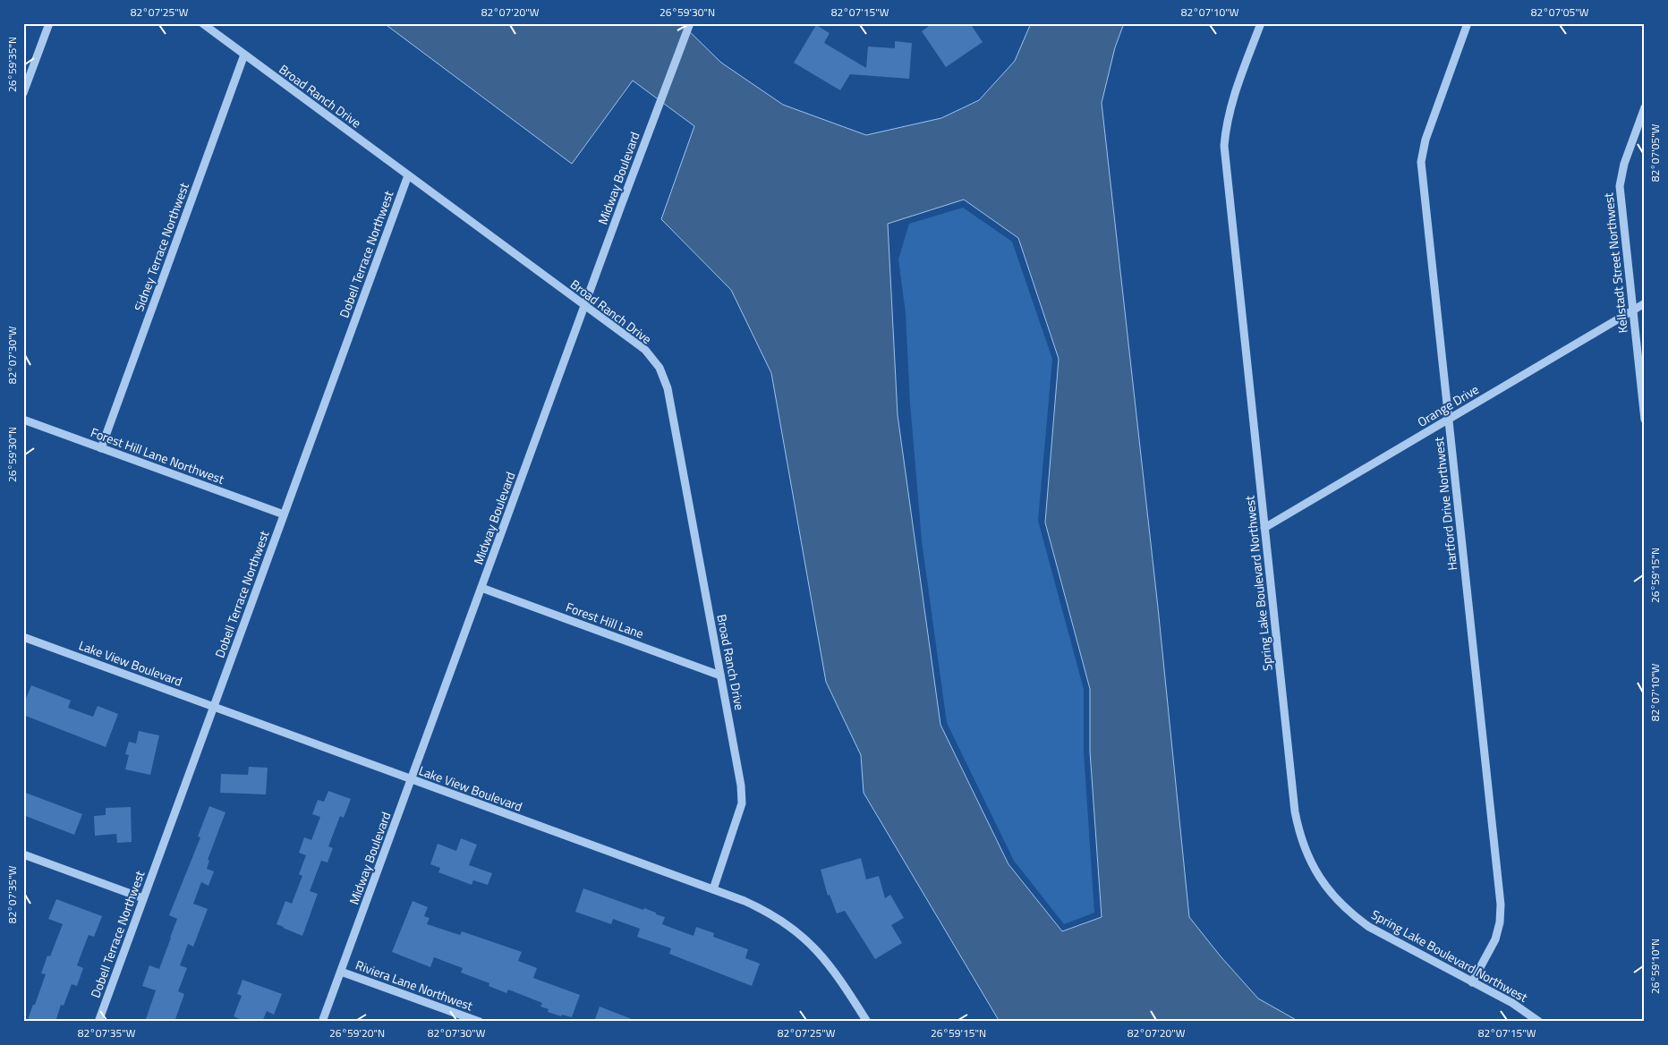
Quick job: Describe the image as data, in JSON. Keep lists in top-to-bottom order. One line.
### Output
{"streets":{"street":["Broad Ranch Drive","Midway Boulevard","Sidney Terrace Northwest","Dobell Terrace Northwest","Kellstadt Street Northwest","Orange Drive","Forest Hill Lane Northwest","Hartford Drive Northwest","Spring Lake Boulevard Northwest","Forest Hill Lane","Lake View Boulevard","Riviera Lane Northwest"]},"crossings":[["Broad Ranch Drive","Midway Boulevard"],["Broad Ranch Drive","Sidney Terrace Northwest"],["Broad Ranch Drive","Dobell Terrace Northwest"],["Broad Ranch Drive","Forest Hill Lane"],["Broad Ranch Drive","Lake View Boulevard"],["Midway Boulevard","Forest Hill Lane"],["Midway Boulevard","Lake View Boulevard"],["Midway Boulevard","Riviera Lane Northwest"],["Sidney Terrace Northwest","Forest Hill Lane Northwest"],["Dobell Terrace Northwest","Forest Hill Lane Northwest"],["Dobell Terrace Northwest","Lake View Boulevard"],["Kellstadt Street Northwest","Orange Drive"],["Orange Drive","Hartford Drive Northwest"],["Orange Drive","Spring Lake Boulevard Northwest"],["Hartford Drive Northwest","Spring Lake Boulevard Northwest"]],"coordinates":["82°07'25\"W","82°07'20\"W","26°59'30\"N","82°07'15\"W","82°07'10\"W","82°07'05\"W","26°59'35\"N","82°07'30\"W","26°59'15\"N","82°07'35\"W","26°59'10\"N","26°59'20\"N"]}
